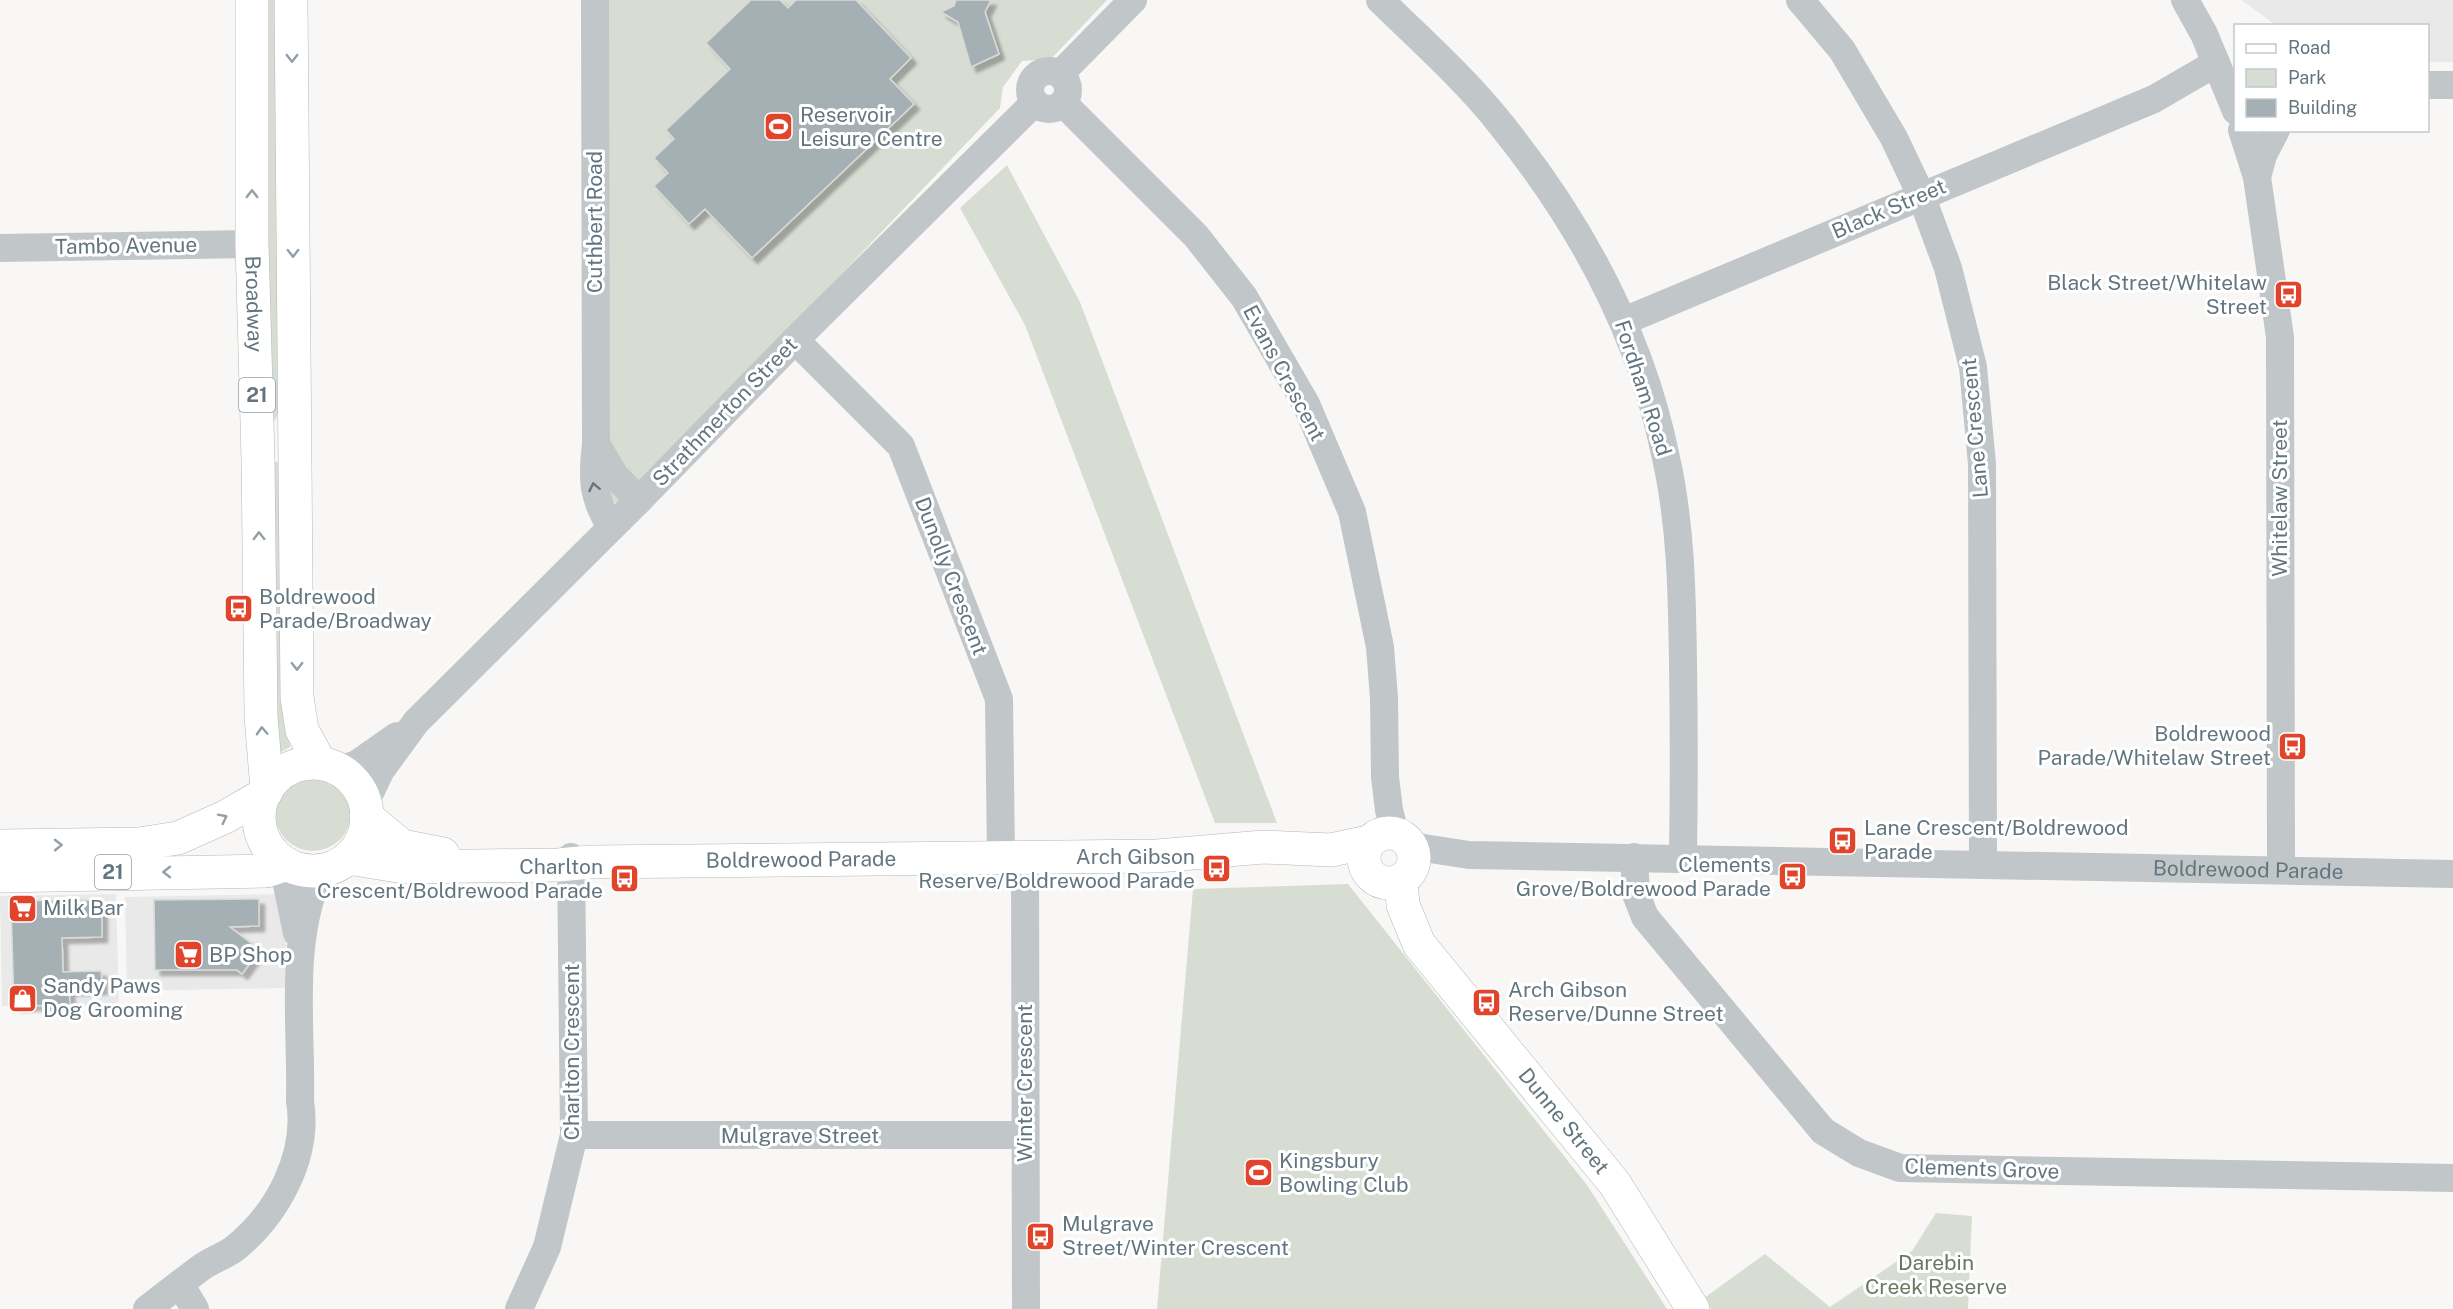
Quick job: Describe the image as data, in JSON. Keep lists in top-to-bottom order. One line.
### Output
{"streets":{"main road":["Broadway","21","Boldrewood Parade","Dunne Street"],"street":["Black Street","Cuthbert Road","Tambo Avenue","Evans Crescent","Fordham Road","Strathmerton Street","Lane Crescent","Whitelaw Street","Dunolly Crescent","Charlton Crescent","Winter Crescent","Mulgrave Street","Clements Grove"]},"crossings":[["Black Street","Fordham Road"],["Black Street","Lane Crescent"],["Cuthbert Road","Strathmerton Street"],["Tambo Avenue","Broadway"],["Broadway","21"],["Broadway","Strathmerton Street"],["Broadway","Boldrewood Parade"],["Evans Crescent","Strathmerton Street"],["Evans Crescent","Boldrewood Parade"],["Evans Crescent","Dunne Street"],["Fordham Road","Boldrewood Parade"],["21","Strathmerton Street"],["21","Boldrewood Parade"],["Strathmerton Street","Dunolly Crescent"],["Strathmerton Street","Boldrewood Parade"],["Lane Crescent","Boldrewood Parade"],["Whitelaw Street","Boldrewood Parade"],["Dunolly Crescent","Boldrewood Parade"],["Dunolly Crescent","Winter Crescent"],["Boldrewood Parade","Charlton Crescent"],["Boldrewood Parade","Winter Crescent"],["Boldrewood Parade","Dunne Street"],["Boldrewood Parade","Clements Grove"],["Charlton Crescent","Mulgrave Street"],["Winter Crescent","Mulgrave Street"]],"parks":["Darebin Creek Reserve"],"places":{"sports":["Reservoir Leisure Centre","Kingsbury Bowling Club"],"bus stop":["Black Street/Whitelaw Street","Boldrewood Parade/Broadway","Boldrewood Parade/Whitelaw Street","Lane Crescent/Boldrewood Parade","Arch Gibson Reserve/Boldrewood Parade","Clements Grove/Boldrewood Parade","Charlton Crescent/Boldrewood Parade","Arch Gibson Reserve/Dunne Street","Mulgrave Street/Winter Crescent"],"supermarket":["Milk Bar","BP Shop"],"shop":["Sandy Paws Dog Grooming"]},"legend":["Road","Park","Building"]}
